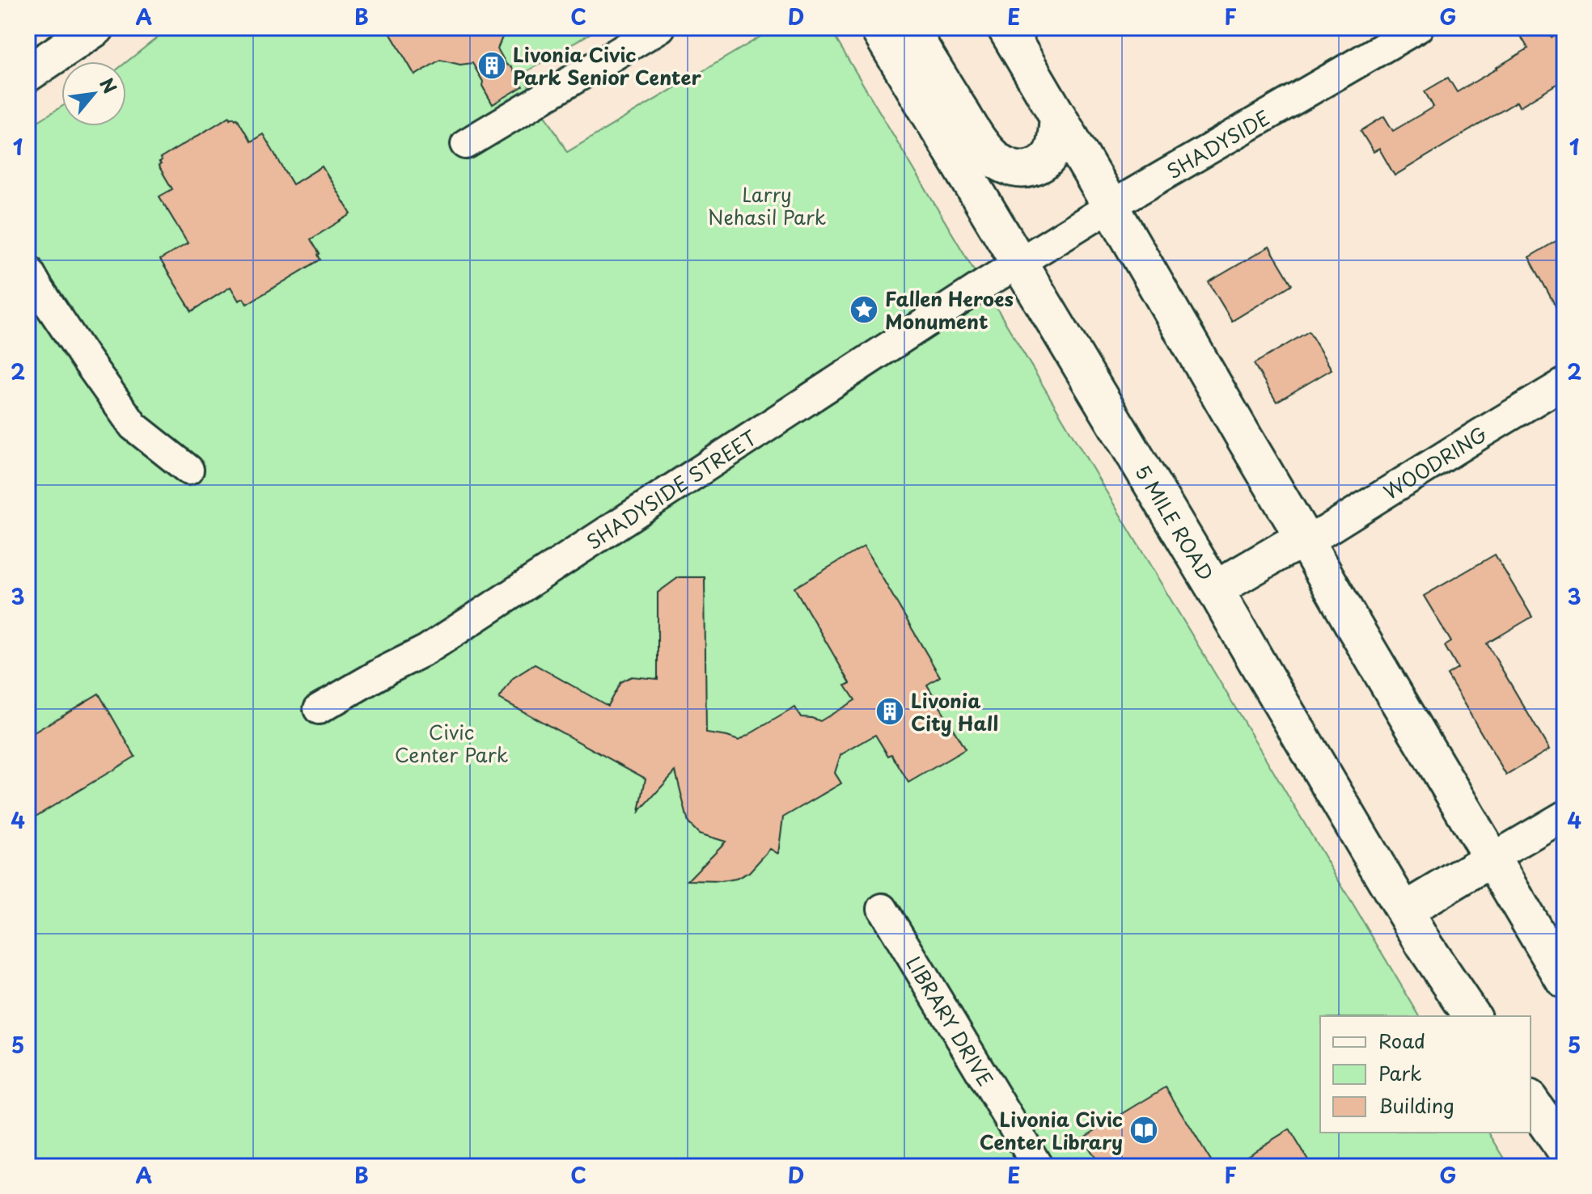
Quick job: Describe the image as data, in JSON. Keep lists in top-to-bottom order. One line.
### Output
{"streets":{"main road":["5 MILE ROAD"],"street":["SHADYSIDE","WOODRING","SHADYSIDE STREET","LIBRARY DRIVE"]},"crossings":[["SHADYSIDE","SHADYSIDE STREET"],["SHADYSIDE","5 MILE ROAD"],["SHADYSIDE STREET","5 MILE ROAD"]],"parks":["Larry Nehasil Park","Civic Center Park"],"places":{"building":["Livonia Civic Park Senior Center","Livonia City Hall"],"place":["Fallen Heroes Monument"],"library":["Livonia Civic Center Library"]},"legend":["Road","Park","Building"],"north":"top right","grid":{"columns":["A","B","C","D","E","F","G"],"rows":["1","2","3","4","5"]}}
